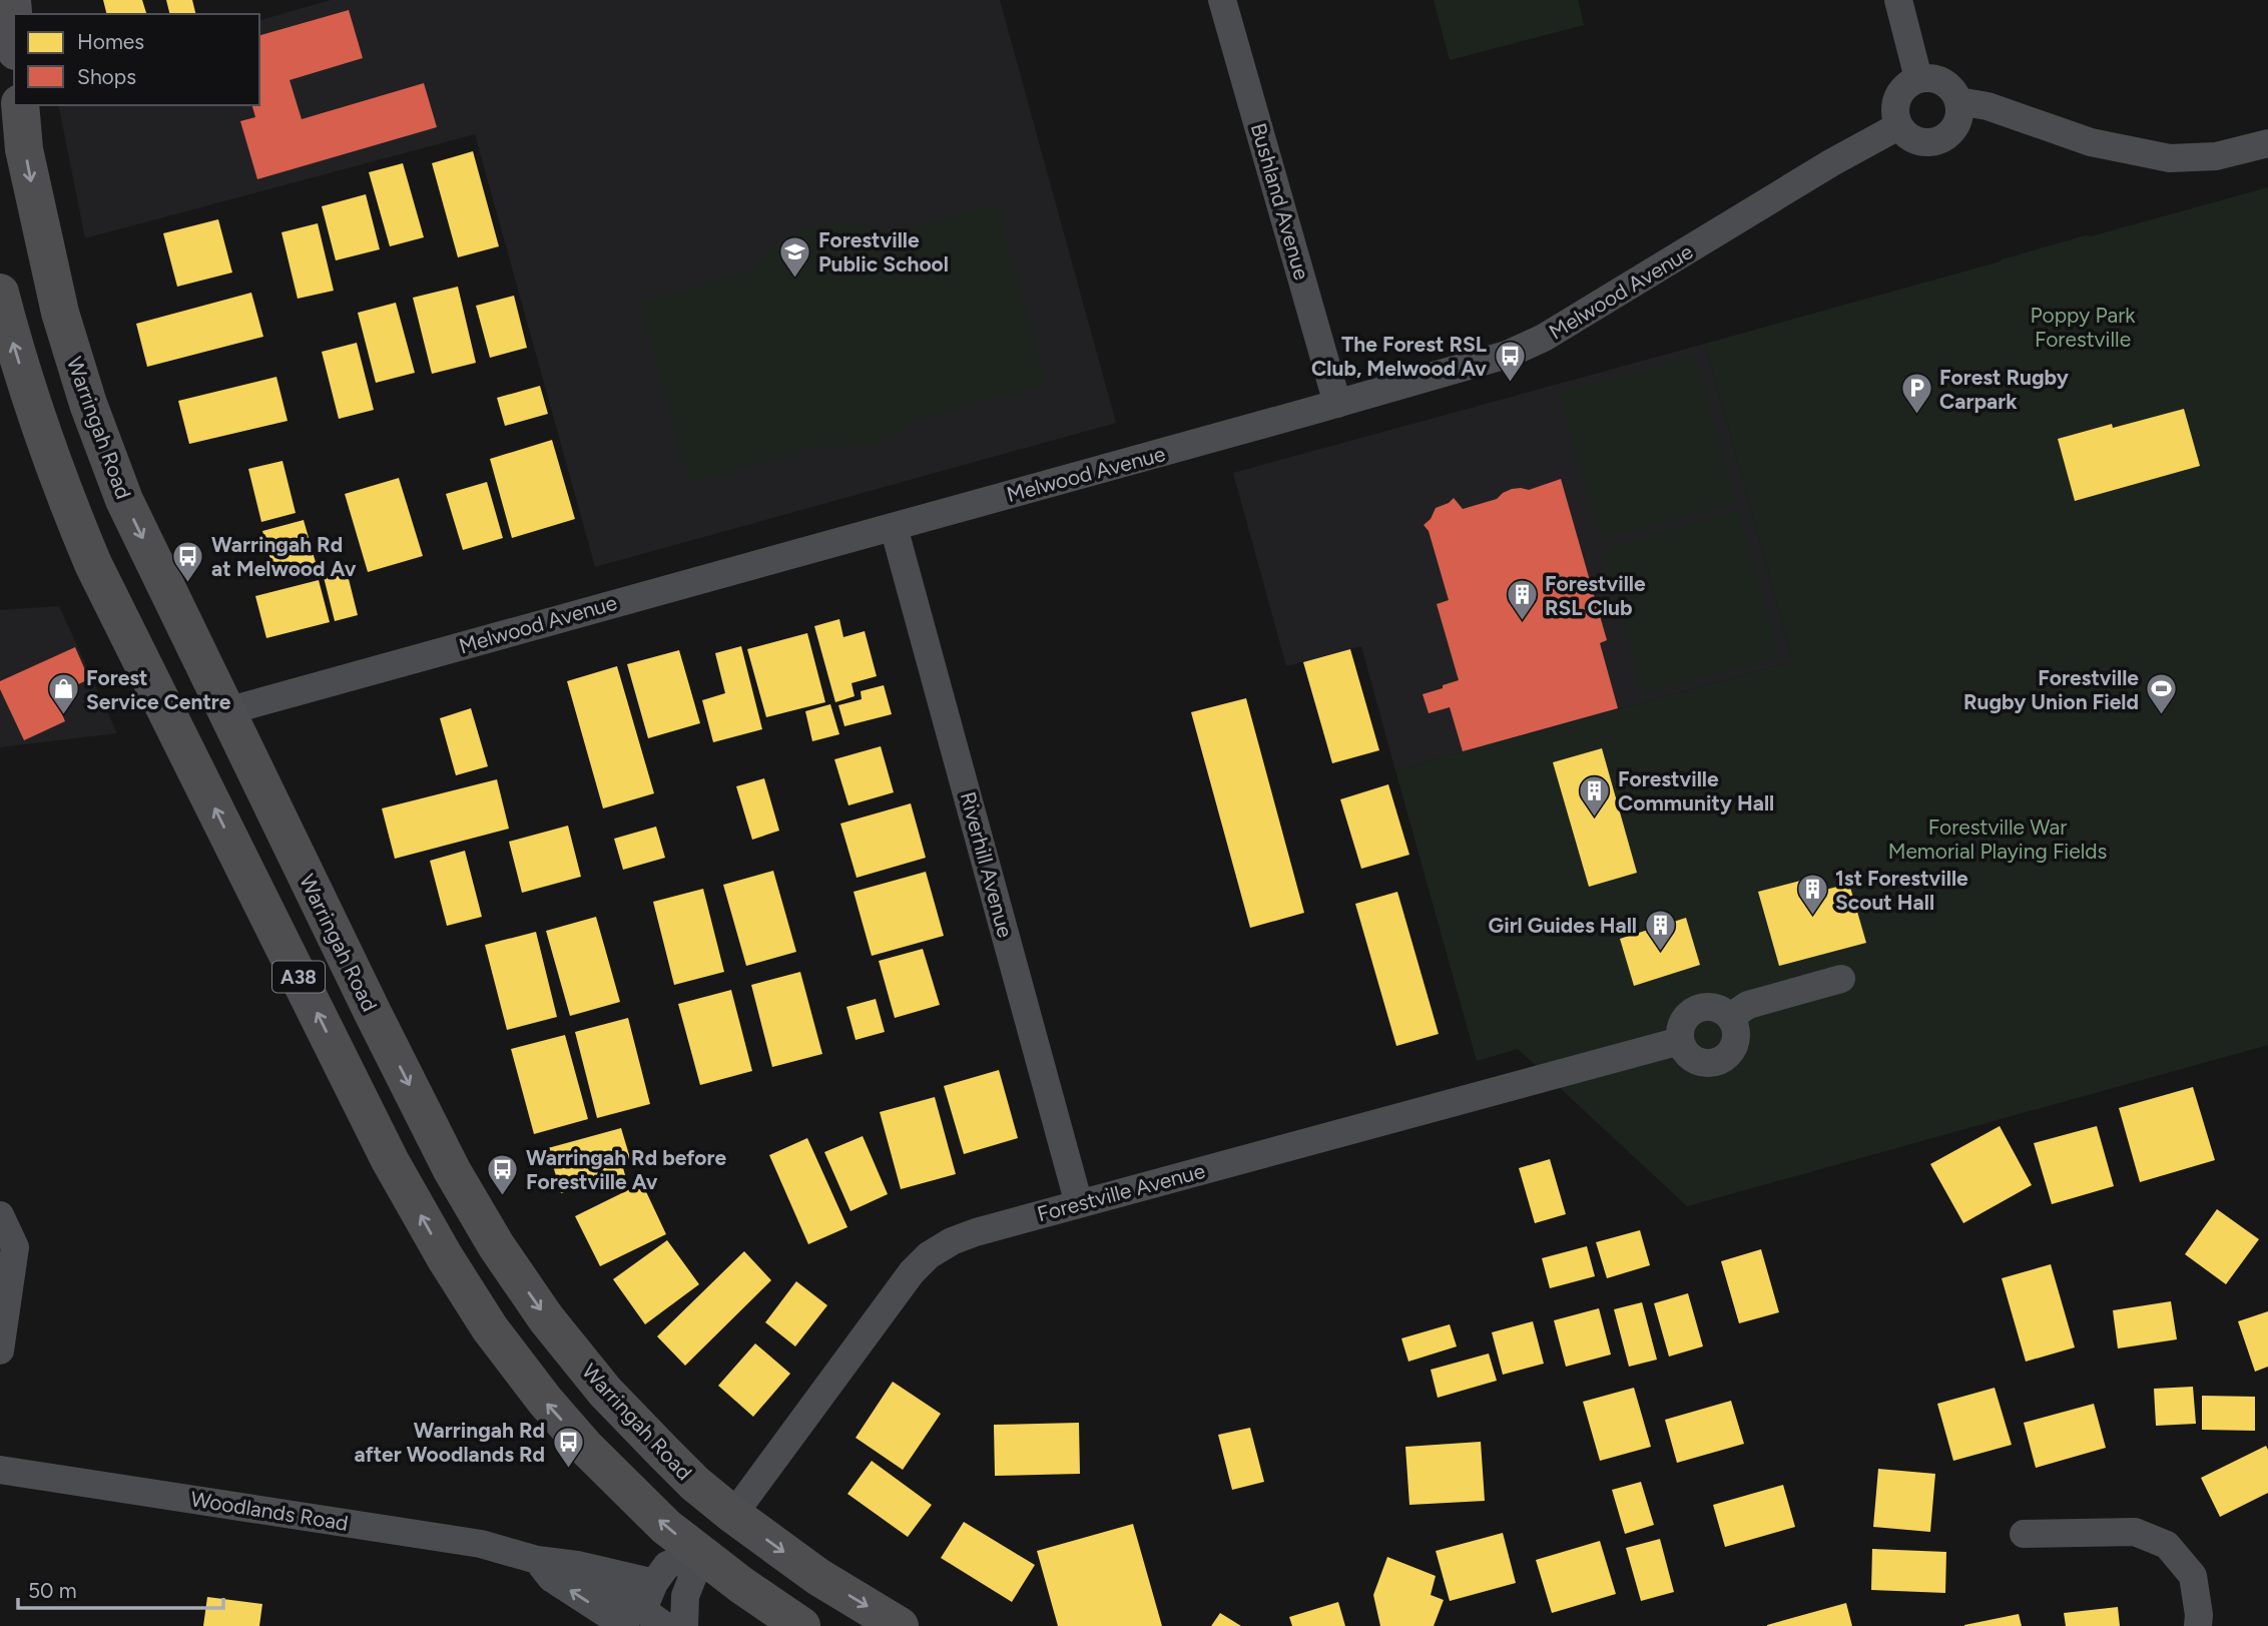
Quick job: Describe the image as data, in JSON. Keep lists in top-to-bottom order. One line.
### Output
{"streets":{"highway":["Warringah Road","A38","Forestville Avenue"],"street":["Bushland Avenue","Melwood Avenue","Riverhill Avenue","Woodlands Road"]},"crossings":[["Bushland Avenue","Melwood Avenue"],["Melwood Avenue","Warringah Road"],["Melwood Avenue","Riverhill Avenue"],["Warringah Road","Forestville Avenue"],["Riverhill Avenue","Forestville Avenue"],["A38","Forestville Avenue"]],"parks":["Poppy Park Forestville","Forestville War Memorial Playing Fields"],"places":{"school or university":["Forestville Public School"],"bus stop":["The Forest RSL Club, Melwood Av","Warringah Rd at Melwood Av","Warringah Rd before Forestville Av","Warringah Rd after Woodlands Rd"],"parking":["Forest Rugby Carpark"],"building":["Forestville RSL Club","Forestville Community Hall","1st Forestville Scout Hall","Girl Guides Hall"],"shop":["Forest Service Centre"],"sports":["Forestville Rugby Union Field"]},"legend":["Homes","Shops"],"scale_bar":"50 m"}
